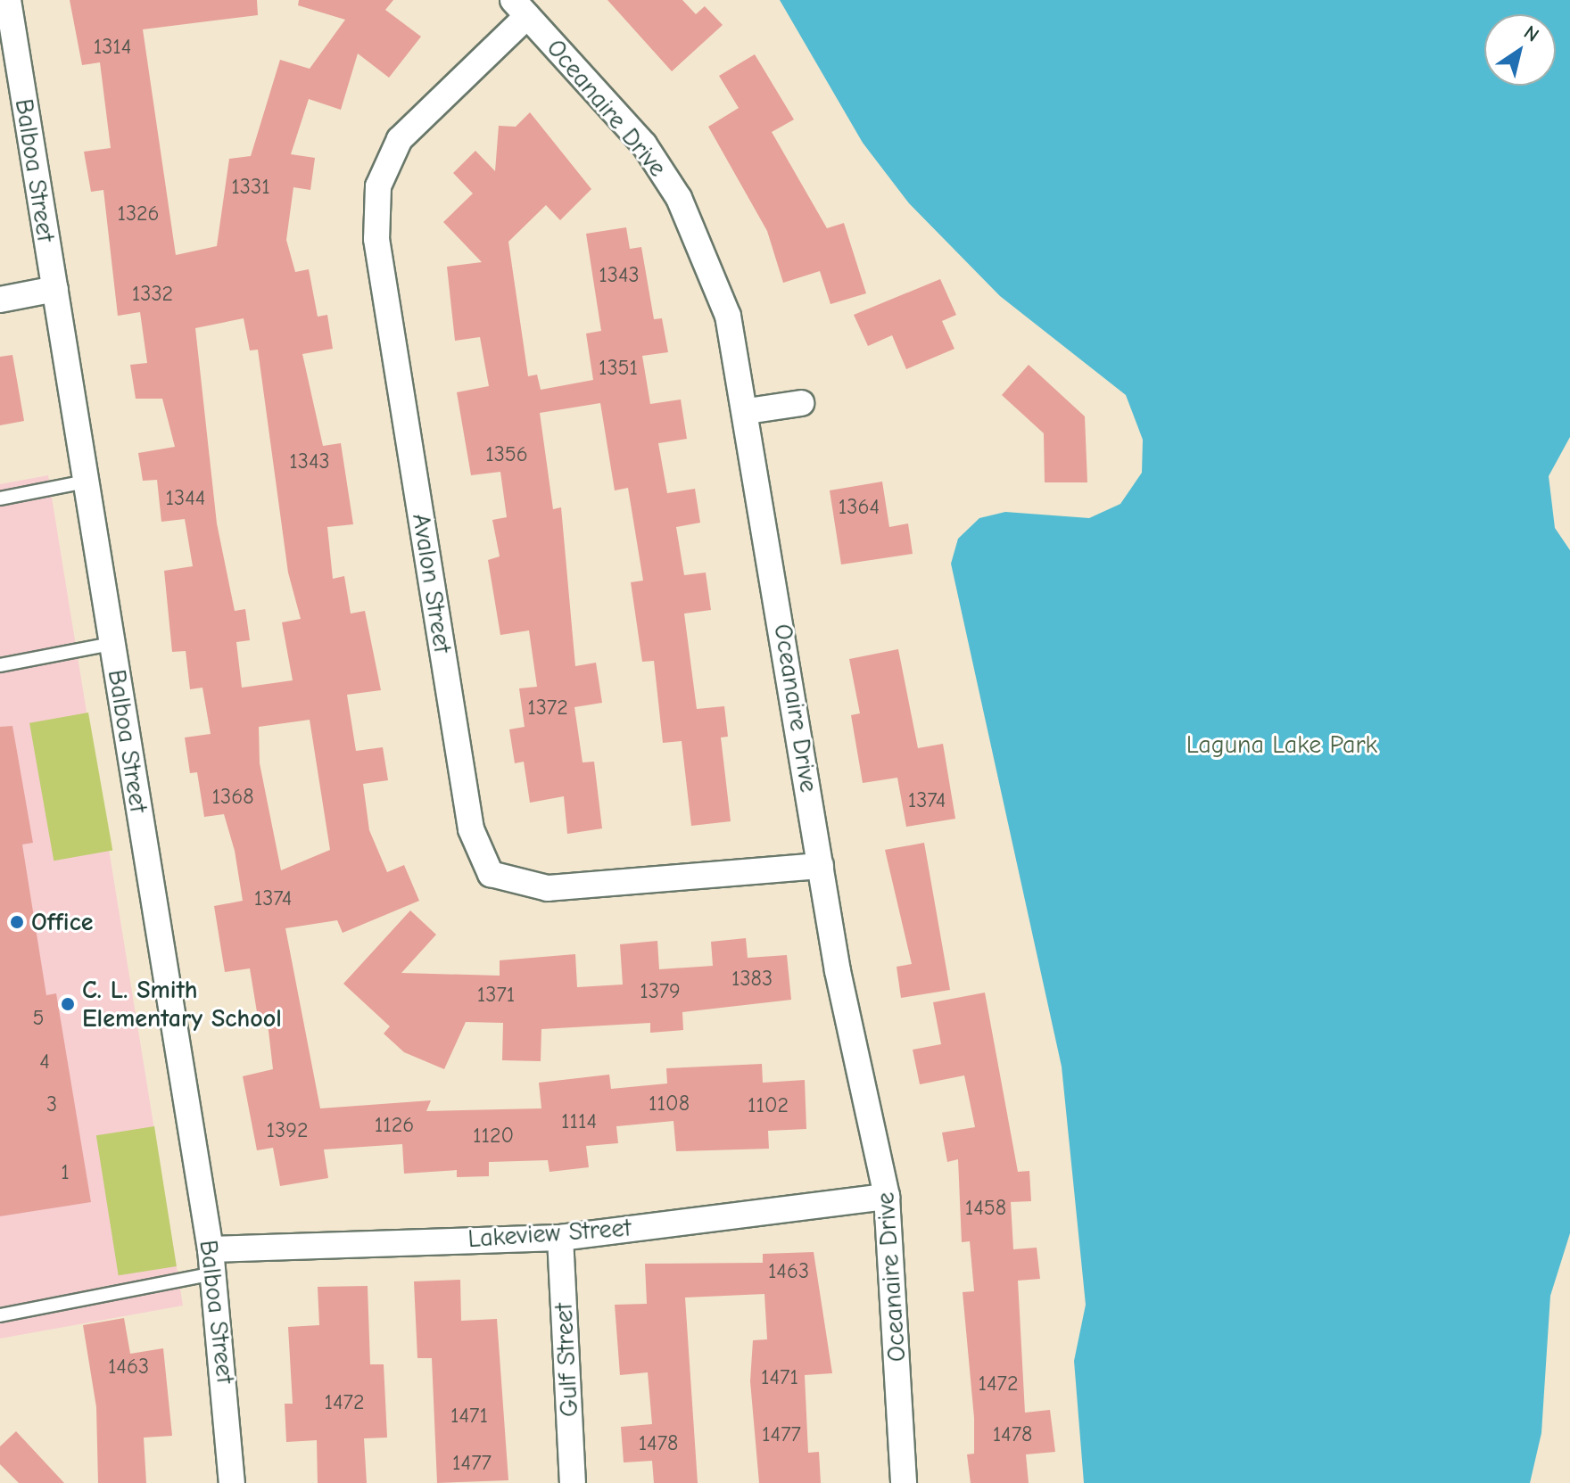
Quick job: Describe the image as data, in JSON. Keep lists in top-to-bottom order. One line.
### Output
{"streets":{"street":["Oceanaire Drive","Balboa Street","Avalon Street","Lakeview Street","Gulf Street"]},"crossings":[["Oceanaire Drive","Avalon Street"],["Oceanaire Drive","Lakeview Street"],["Balboa Street","Lakeview Street"],["Lakeview Street","Gulf Street"]],"parks":["Laguna Lake Park"],"places":["Office","C. L. Smith Elementary School"],"house_numbers":["1314","1331","1326","1343","1332","1351","1356","1343","1344","1364","1372","1368","1374","1374","1383","1379","1371","5","4","1108","3","1102","1114","1126","1392","1120","1","1458","1463","1463","1471","1472","1472","1471","1477","1478","1478","1477"],"north":"top right"}
